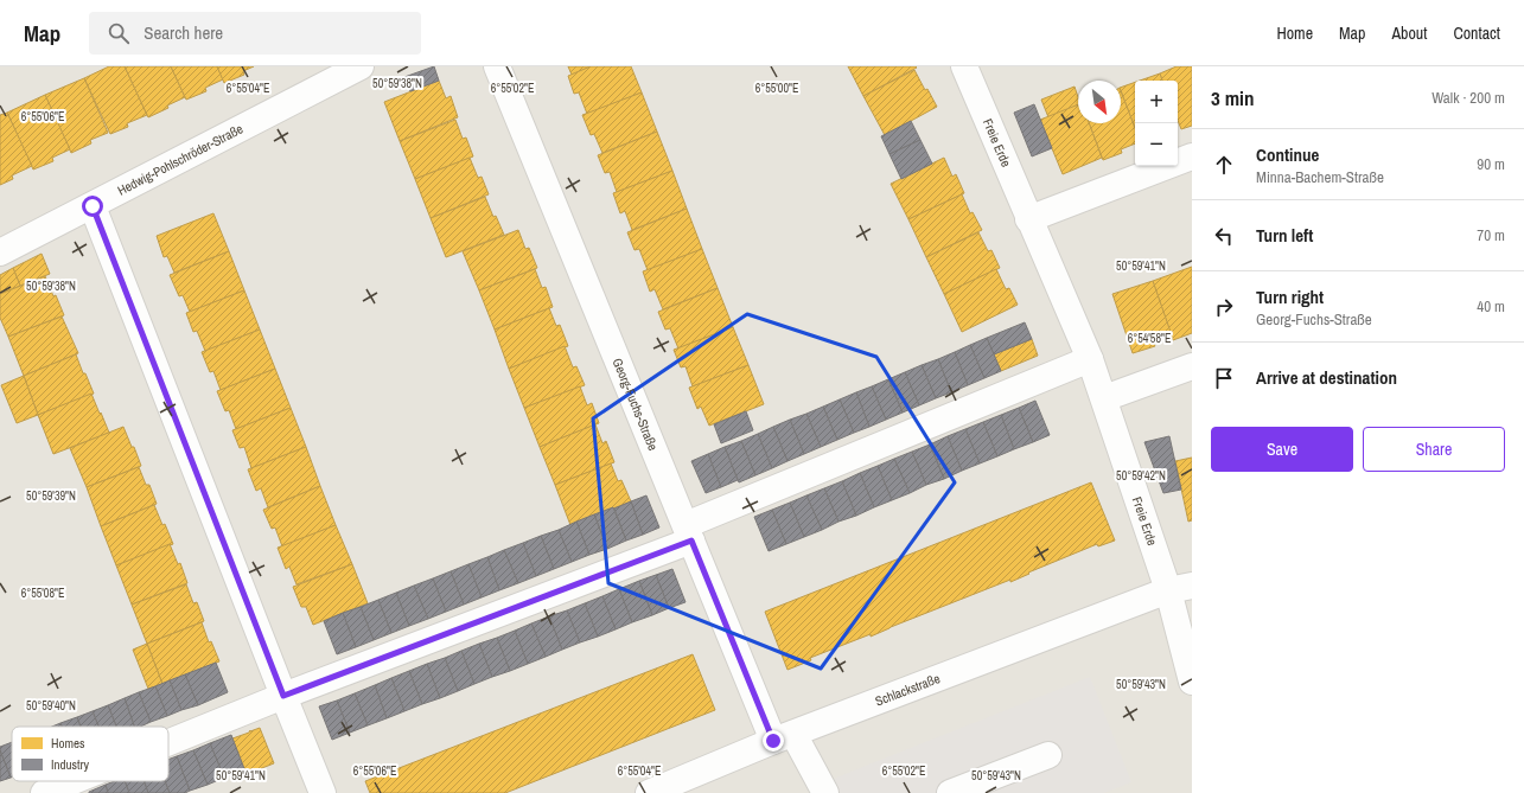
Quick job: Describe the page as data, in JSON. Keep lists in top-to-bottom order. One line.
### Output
{"streets":{"street":["Freie Erde","Hedwig-Pohlschröder-Straße","Georg-Fuchs-Straße","Schlackstraße"]},"crossings":[["Freie Erde","Schlackstraße"],["Georg-Fuchs-Straße","Schlackstraße"]],"legend":["Homes","Industry"],"north":"bottom right","page":{"header":"Map","search":"Search here","nav":["Home","Map","About","Contact"],"heading":["3 min","Walk · 200 m"],"map_buttons":["+","−"],"list":[["Continue","Minna-Bachem-Straße","90 m"],["Turn left","70 m"],["Turn right","Georg-Fuchs-Straße","40 m"],"Arrive at destination"],"buttons":["Save","Share"]},"coordinates":["50°59'38\"N","6°55'04\"E","6°55'02\"E","6°55'00\"E","6°55'06\"E","50°59'41\"N","6°54'58\"E","50°59'42\"N","50°59'39\"N","6°55'08\"E","50°59'43\"N","50°59'40\"N"]}
